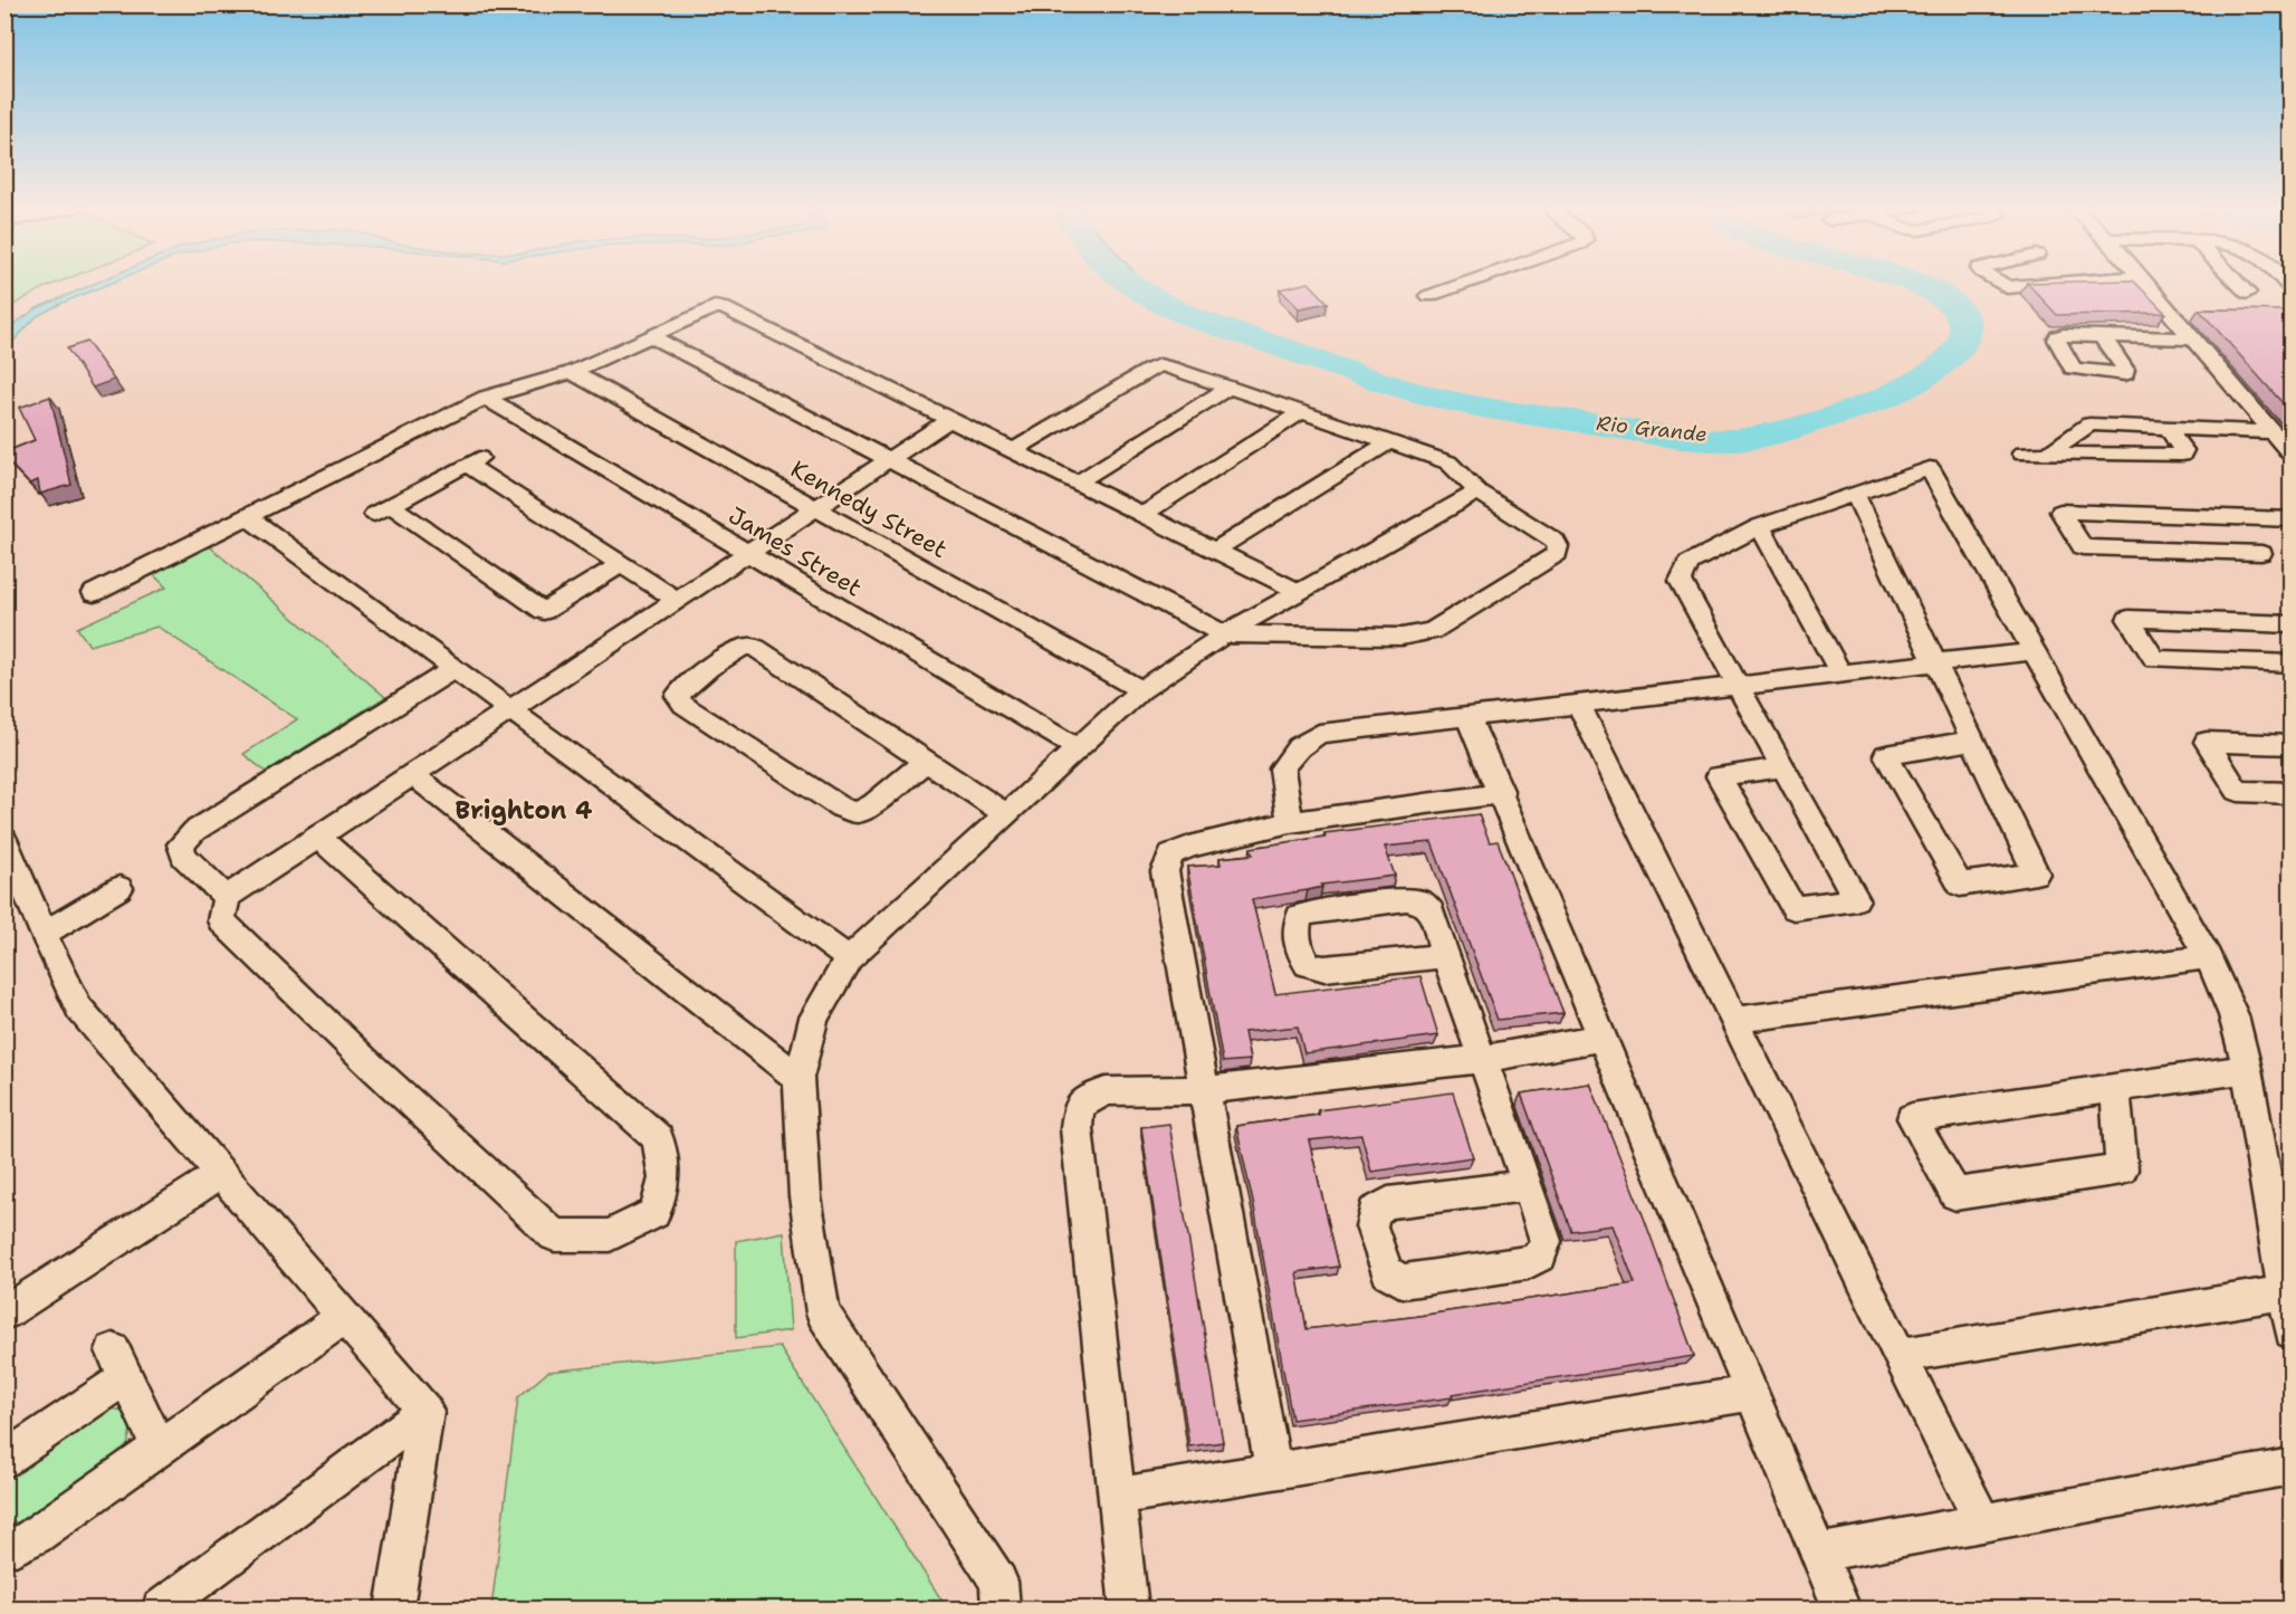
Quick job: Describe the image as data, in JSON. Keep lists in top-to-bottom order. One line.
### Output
{"streets":{"street":["Kennedy Street","James Street"]},"districts":["Brighton 4"],"water":["Rio Grande"]}
